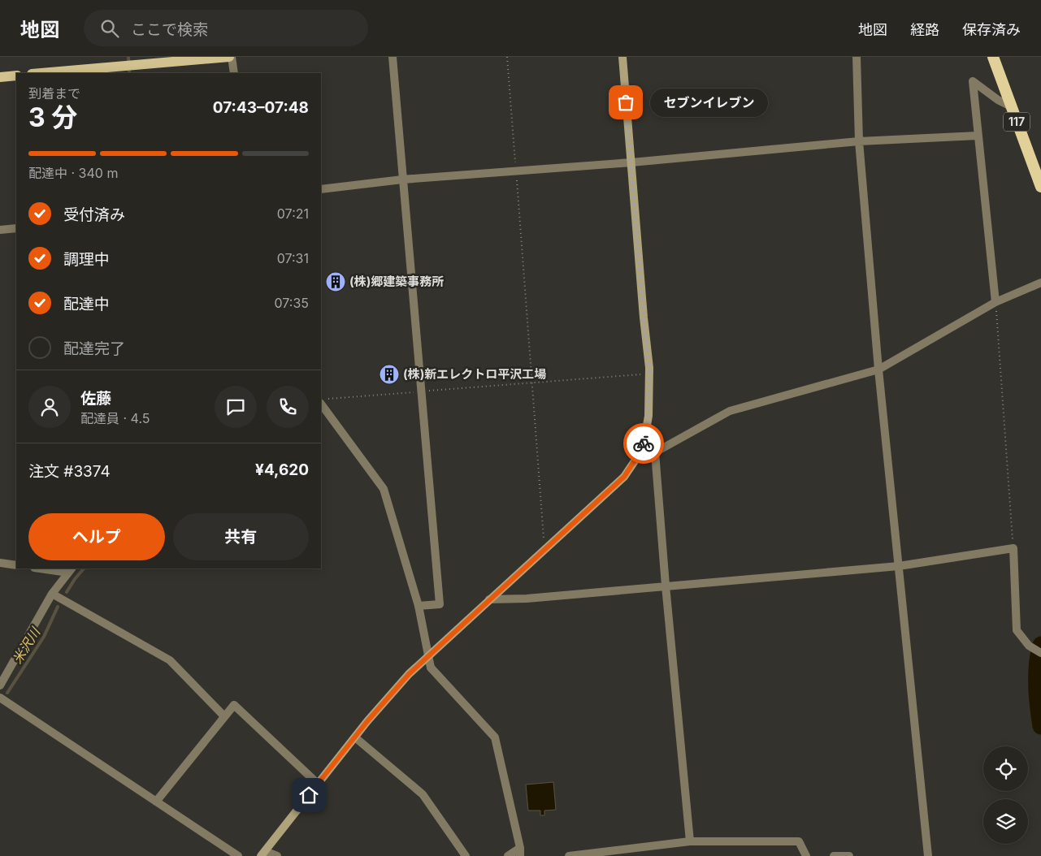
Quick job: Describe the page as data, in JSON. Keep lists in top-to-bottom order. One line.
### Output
{"streets":{"highway":["117"]},"water":["米沢川"],"places":{"other":["セブンイレブン"],"building":["(株)郷建築事務所","(株)新エレクトロ平沢工場"]},"page":{"header":"地図","search":"ここで検索","nav":["地図","経路","保存済み"],"heading":["3 分","到着まで","07:43–07:48"],"panel":["佐藤","配達員 · 4.5","注文 #3374","¥4,620"],"bubble":"セブンイレブン","bar":"配達中 · 340 m","list":[["受付済み","07:21"],["調理中","07:31"],["配達中","07:35"],"配達完了"],"buttons":["ヘルプ","共有"]}}
